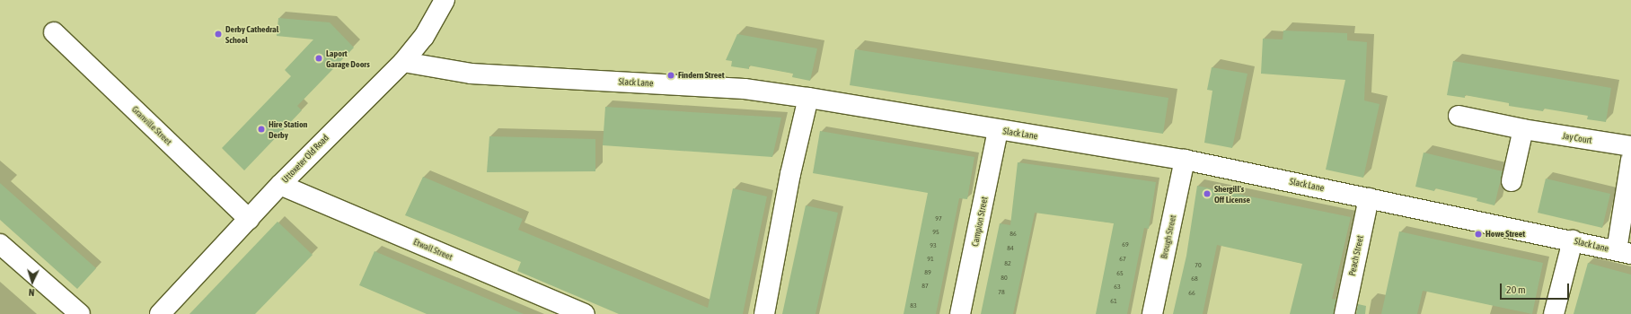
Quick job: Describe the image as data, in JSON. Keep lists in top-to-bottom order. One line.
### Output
{"streets":{"street":["Slack Lane","Granville Street","Jay Court","Uttoxeter Old Road","Campion Street","Brough Street","Etwall Street","Peach Street"]},"crossings":[["Slack Lane","Uttoxeter Old Road"],["Slack Lane","Campion Street"],["Slack Lane","Brough Street"],["Slack Lane","Peach Street"],["Granville Street","Uttoxeter Old Road"],["Uttoxeter Old Road","Etwall Street"]],"places":["Derby Cathedral School","Laport Garage Doors","Findern Street","Hire Station Derby","Shergill's Off License","Howe Street"],"house_numbers":["97","95","86","69","93","84","91","67","82","70","89","65","80","68","87","63","78","66","61","83"],"scale_bar":"20 m","north":"bottom"}
